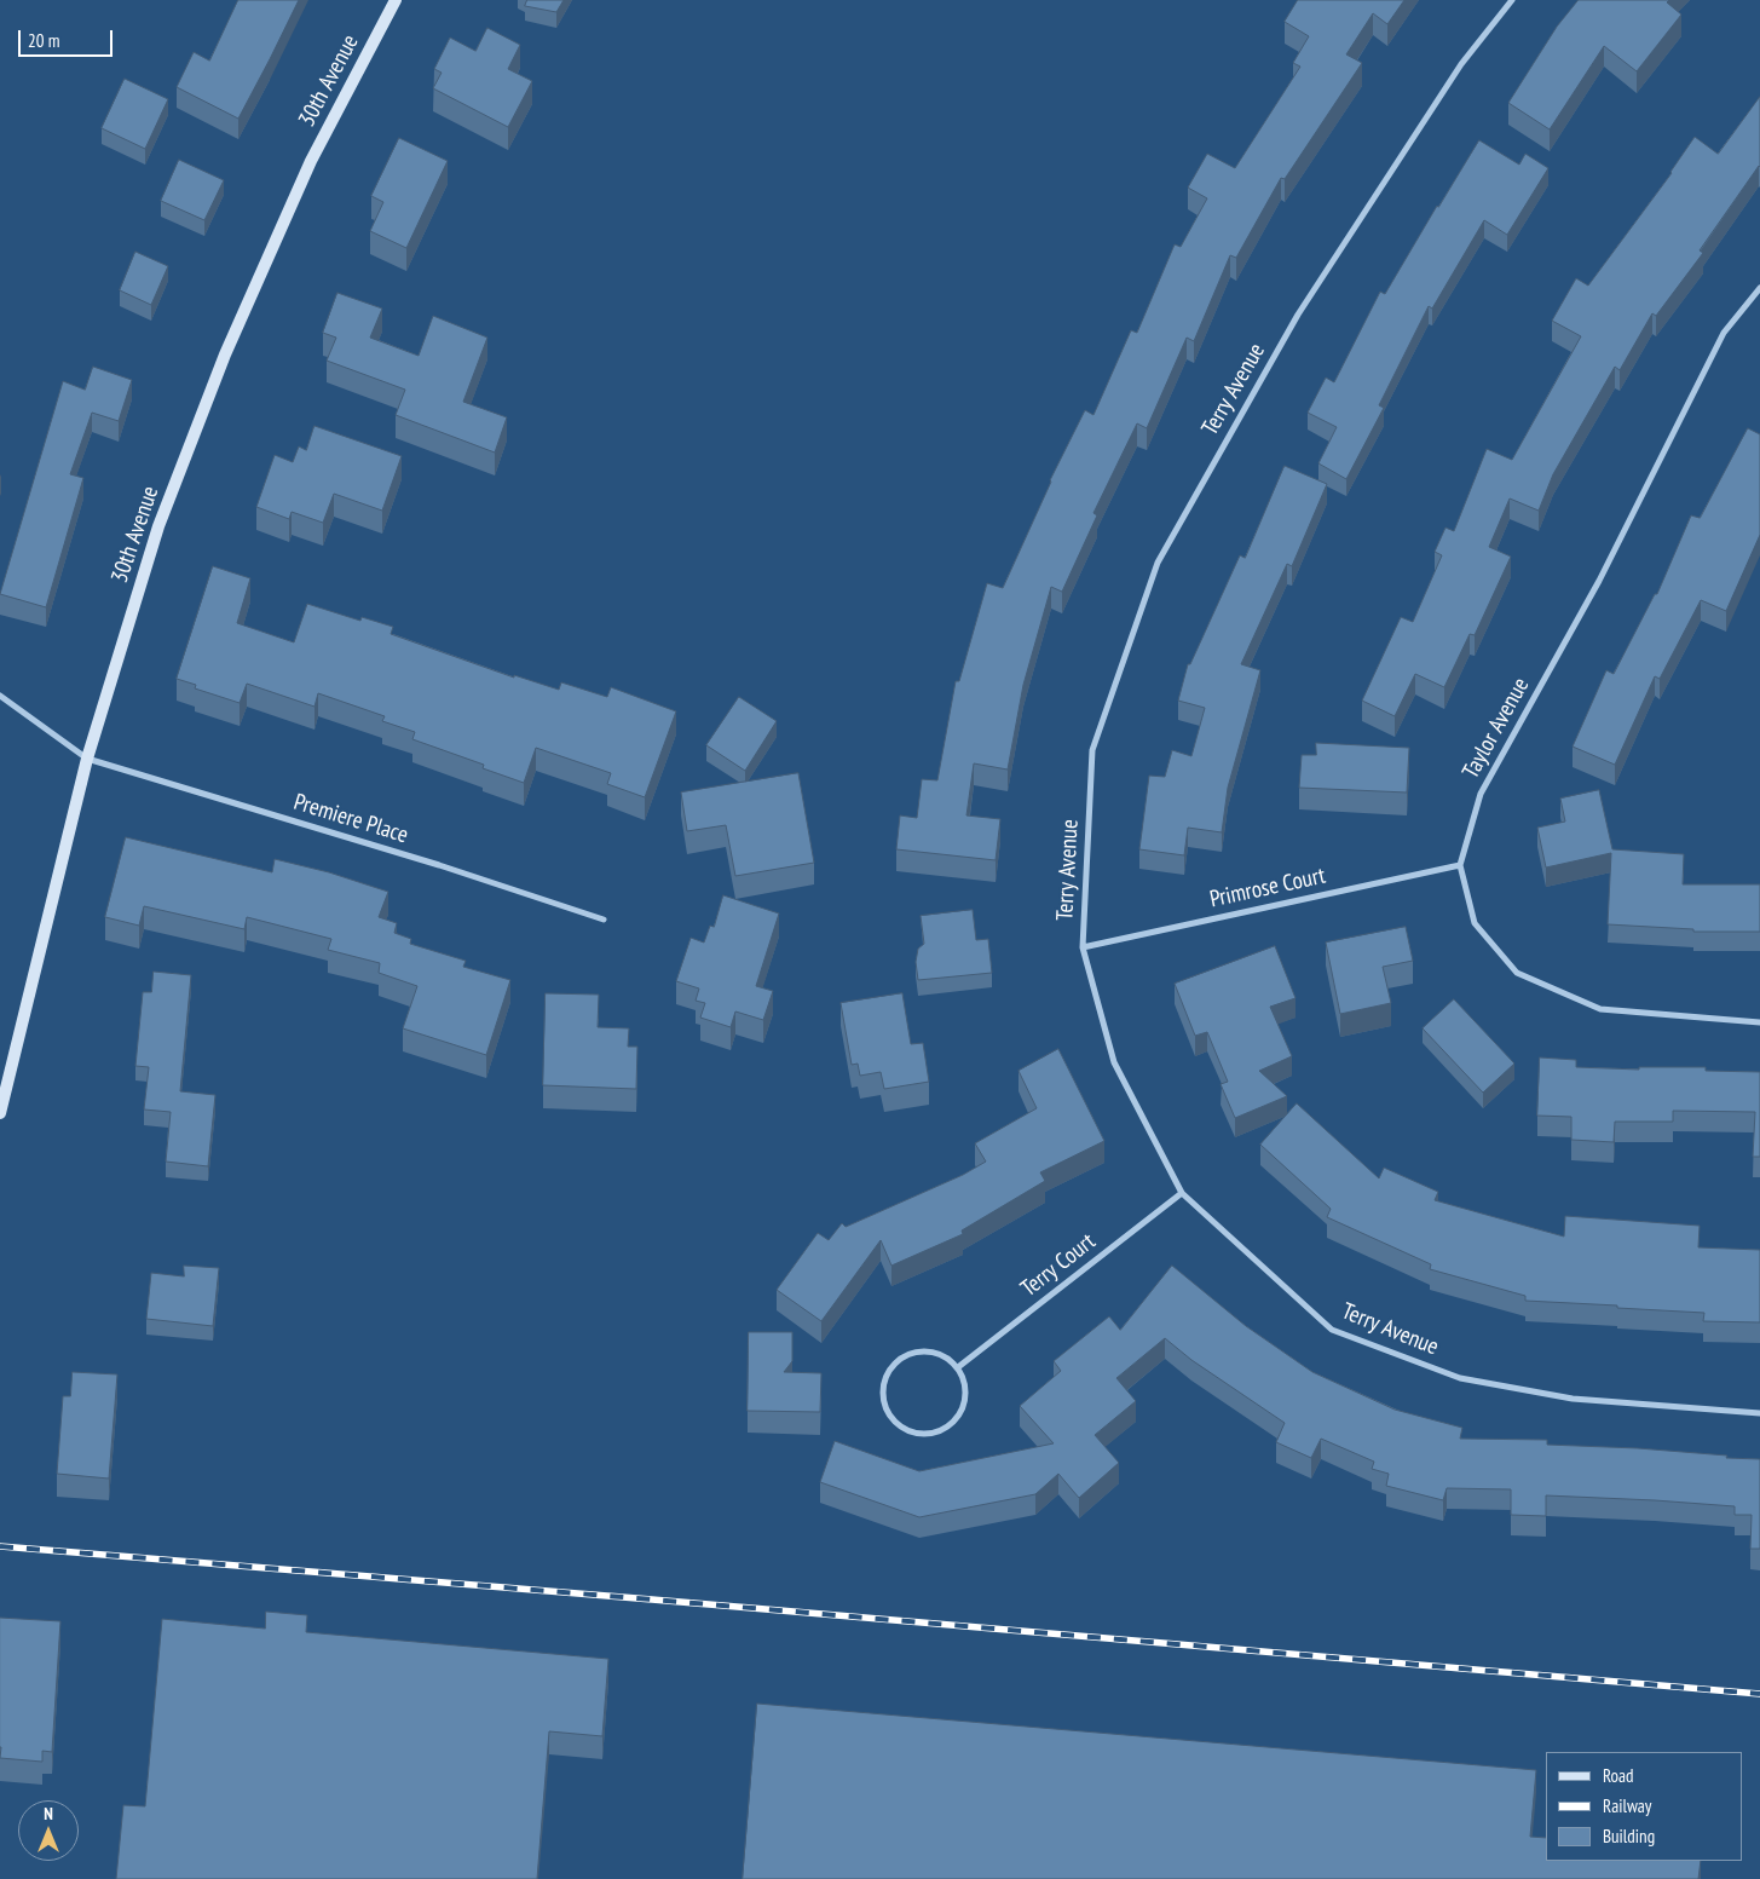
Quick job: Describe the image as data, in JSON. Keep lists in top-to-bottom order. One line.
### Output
{"streets":{"street":["30th Avenue","Terry Avenue","Taylor Avenue","Premiere Place","Primrose Court","Terry Court"]},"crossings":[["30th Avenue","Premiere Place"],["Terry Avenue","Primrose Court"],["Terry Avenue","Terry Court"],["Taylor Avenue","Primrose Court"]],"legend":["Road","Railway","Building"],"scale_bar":"20 m","north":"top"}
